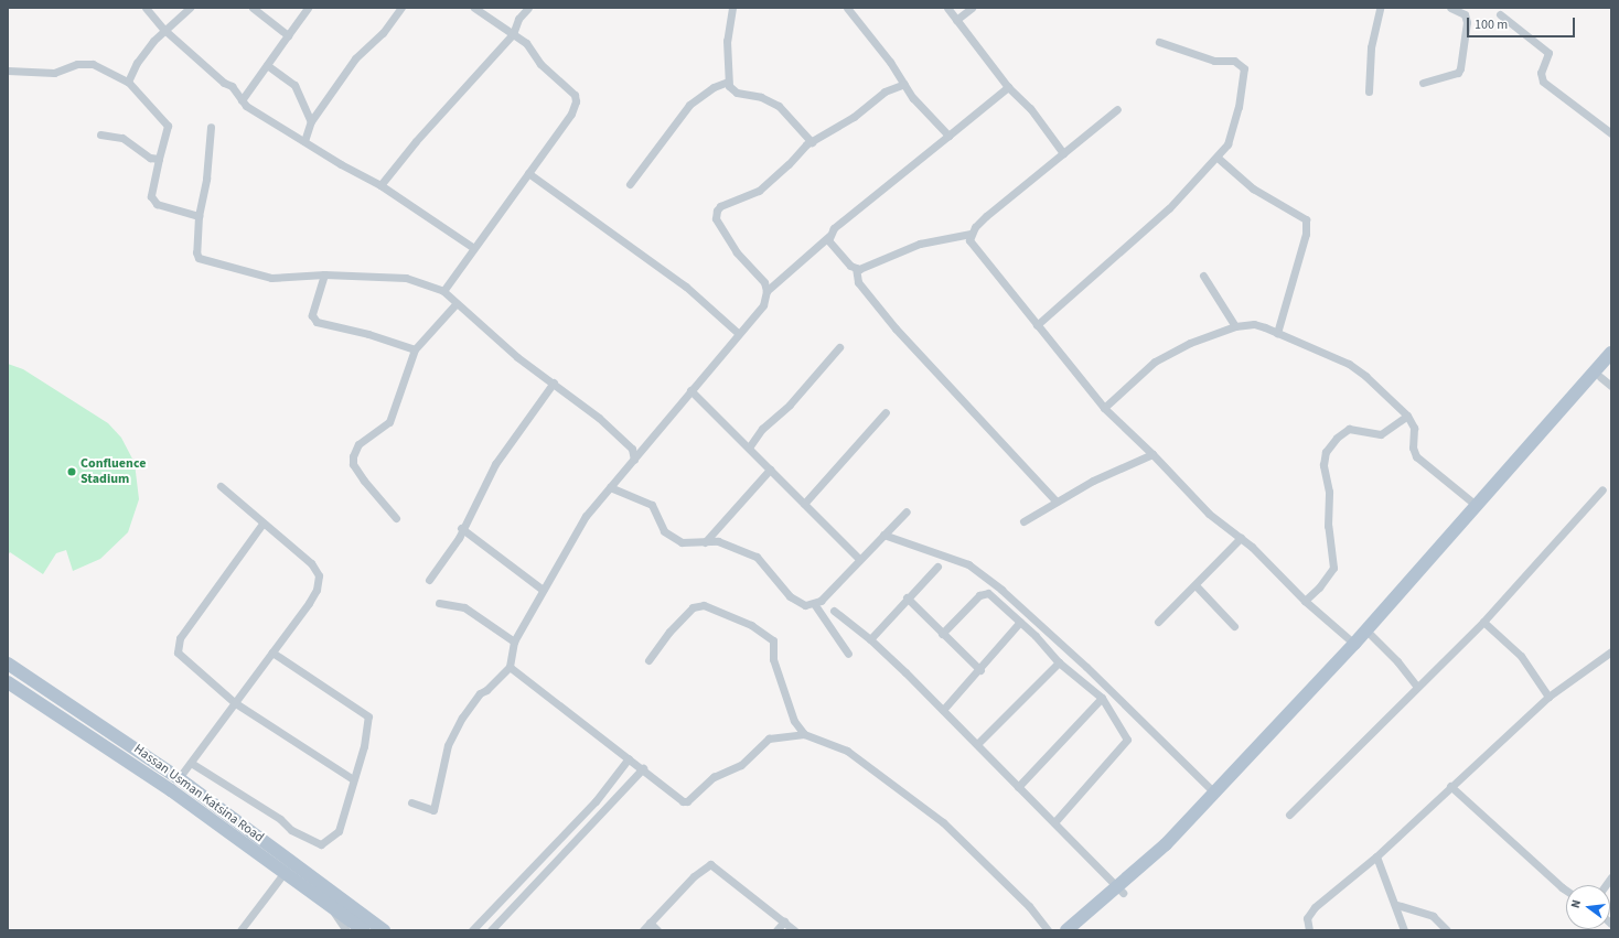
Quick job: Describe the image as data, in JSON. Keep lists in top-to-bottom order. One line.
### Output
{"streets":{"main road":["Hassan Usman Katsina Road"]},"places":["Confluence Stadium"],"scale_bar":"100 m","north":"left"}
